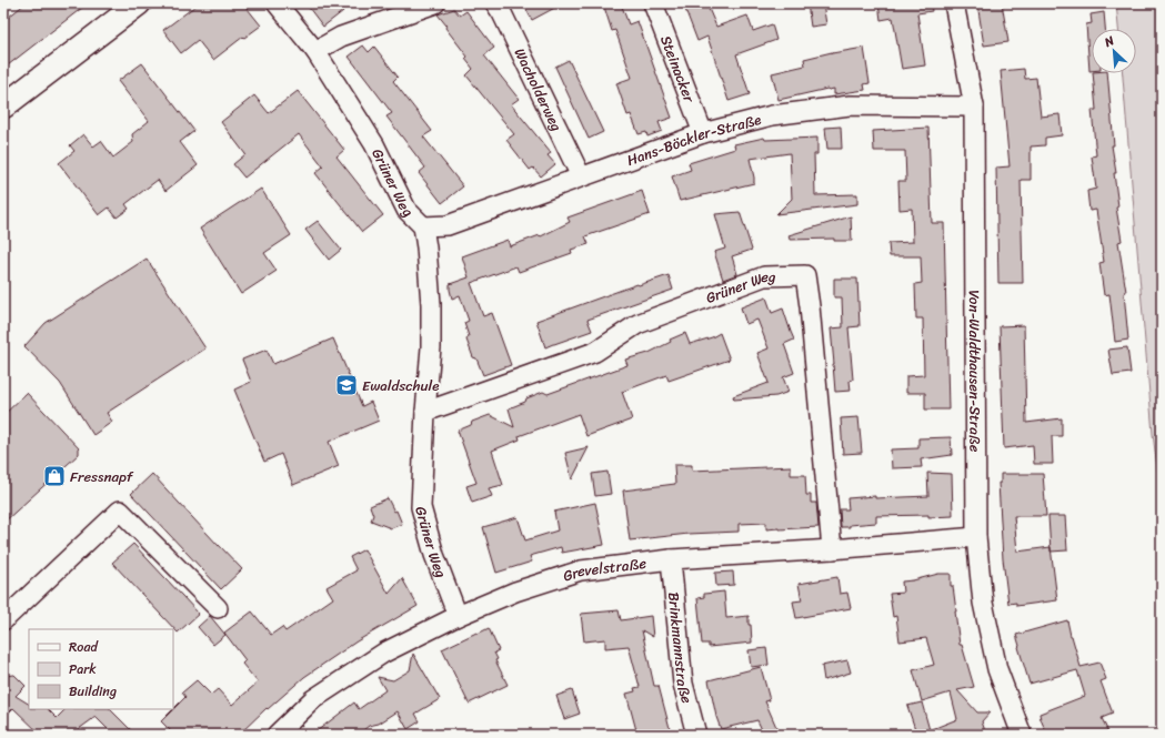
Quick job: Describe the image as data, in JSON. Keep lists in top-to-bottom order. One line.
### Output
{"streets":{"street":["Steinacker","Wacholderweg","Hans-Böckler-Straße","Grüner Weg","Von-Waldthausen-Straße","Grevelstraße","Brinkmannstraße"]},"crossings":[["Steinacker","Hans-Böckler-Straße"],["Wacholderweg","Hans-Böckler-Straße"],["Hans-Böckler-Straße","Grüner Weg"],["Hans-Böckler-Straße","Von-Waldthausen-Straße"],["Grüner Weg","Grevelstraße"],["Von-Waldthausen-Straße","Grevelstraße"],["Grevelstraße","Brinkmannstraße"]],"places":{"school or university":["Ewaldschule"],"shop":["Fressnapf"]},"legend":["Road","Park","Building"],"north":"top left"}
